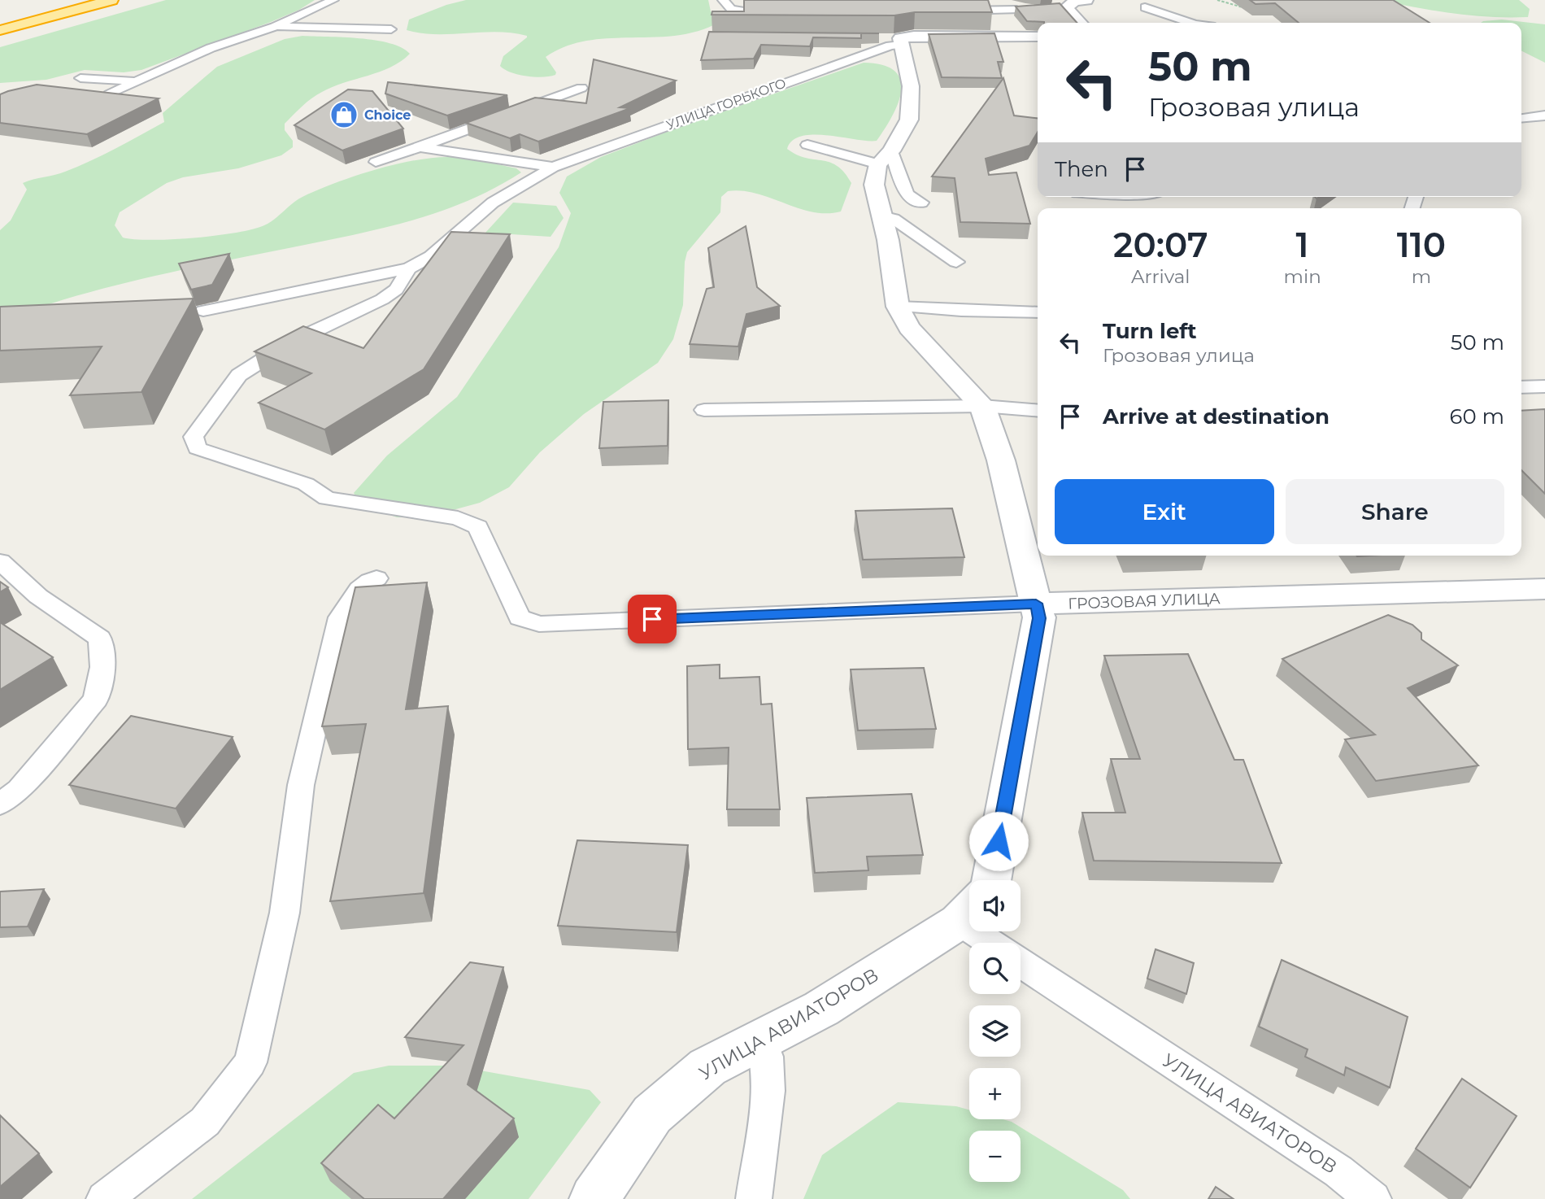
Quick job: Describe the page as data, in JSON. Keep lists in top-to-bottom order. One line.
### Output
{"streets":{"street":["ГРОЗОВАЯ УЛИЦА","УЛИЦА АВИАТОРОВ"],"lane":["УЛИЦА ГОРЬКОГО"]},"crossings":[["УЛИЦА ГОРЬКОГО","ГРОЗОВАЯ УЛИЦА"]],"places":{"shop":["Choice"]},"page":{"turn":["50 m","Грозовая улица"],"then":"Then","eta":["20:07","Arrival","1","min","110","m"],"list":[{"name":"Turn left","note":"Грозовая улица","value":"50 m"},{"name":"Arrive at destination","value":"60 m"}],"buttons":["Exit","Share"],"map_buttons":["+","−"]}}
